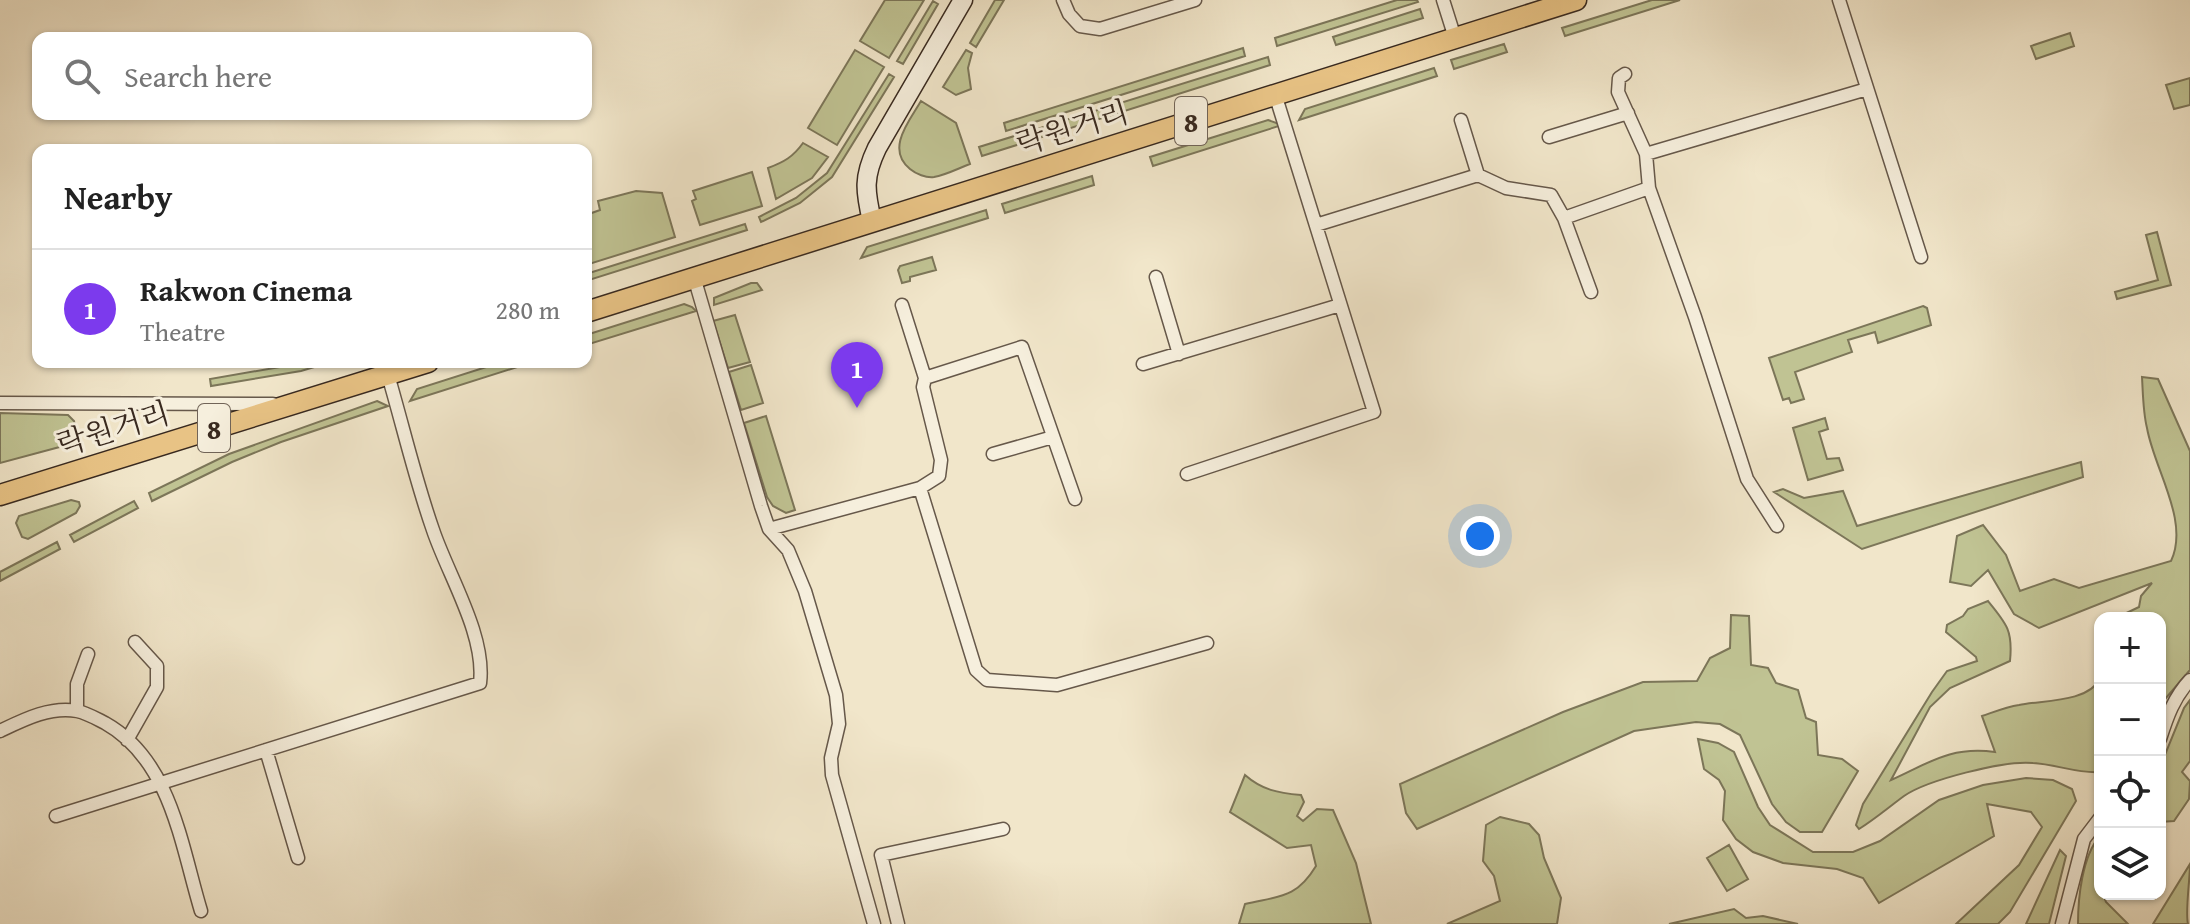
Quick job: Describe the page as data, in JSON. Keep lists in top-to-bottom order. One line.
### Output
{"streets":{"main road":["8","락원거리"]},"page":{"search":"Search here","heading":"Nearby","list":[{"mark":"1","name":"Rakwon Cinema","note":"Theatre","value":"280 m"}],"pins":"1","map_buttons":["+","−"]}}
